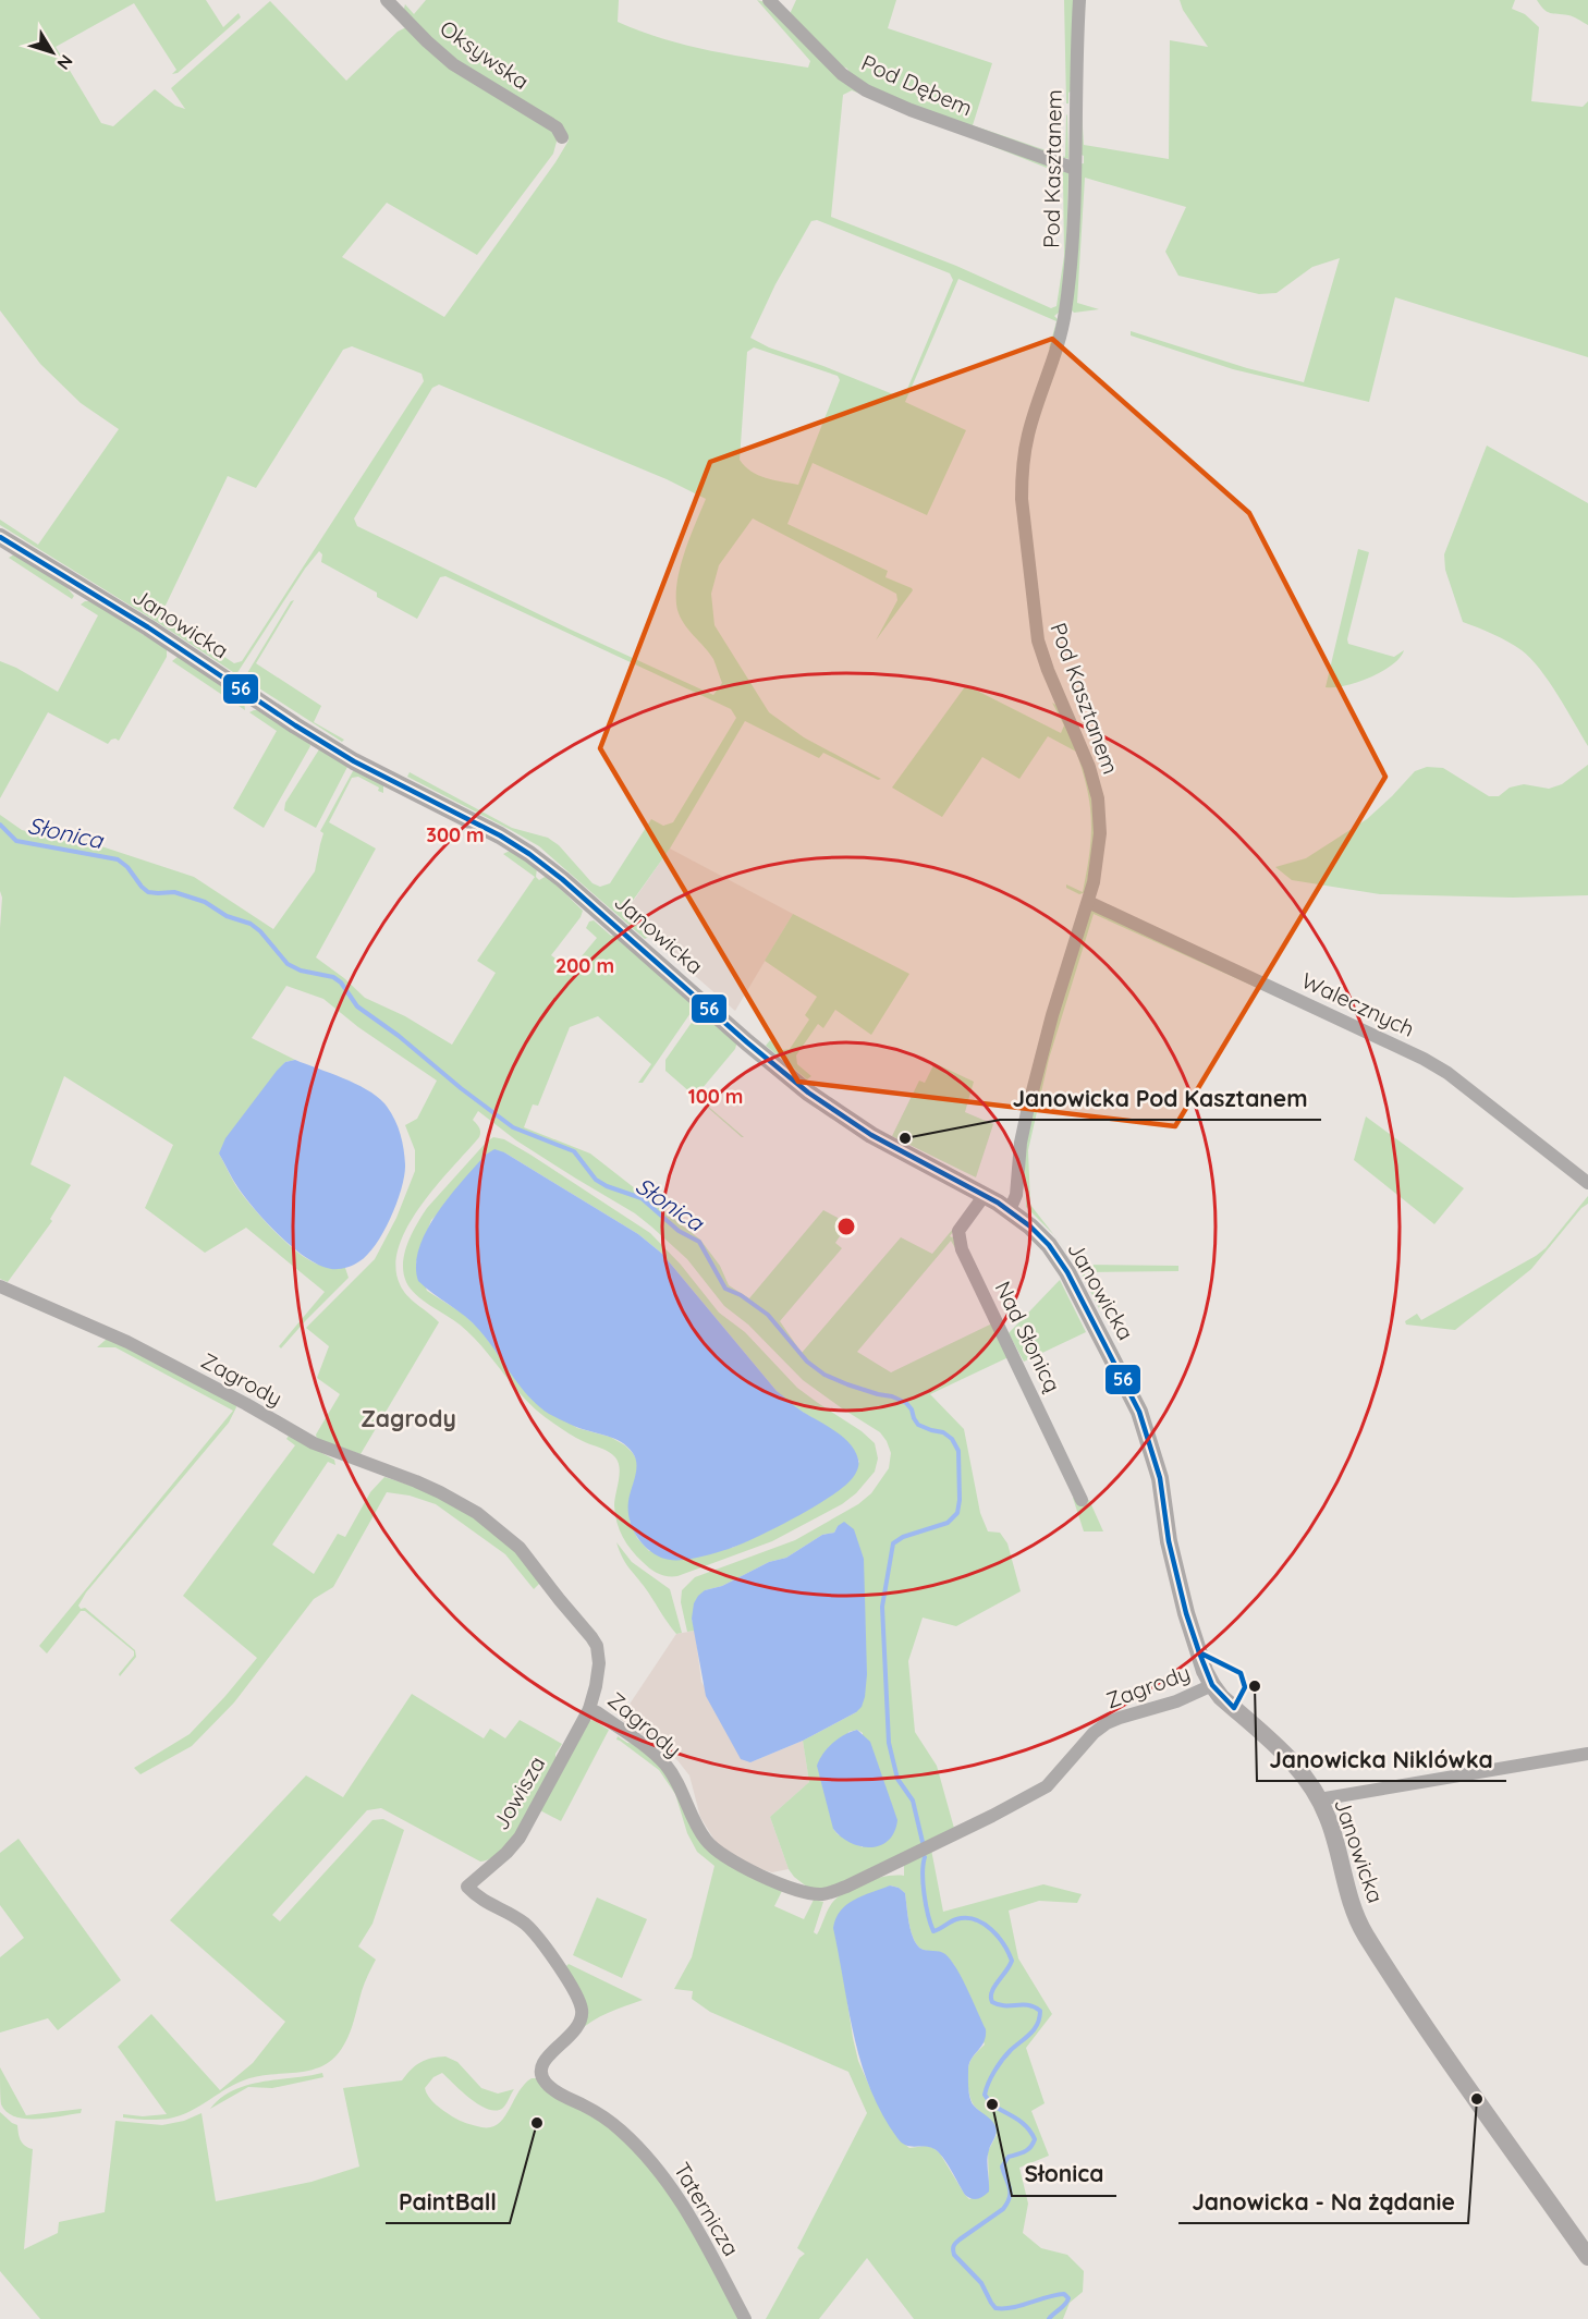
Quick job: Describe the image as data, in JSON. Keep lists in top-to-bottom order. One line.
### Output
{"streets":{"street":["Oksywska","Pod Dębem","Pod Kasztanem","Janowicka","Walecznych","Nad Słonicą","Zagrody","Jowisza","Taternicza"]},"crossings":[["Pod Dębem","Pod Kasztanem"],["Pod Kasztanem","Janowicka"],["Pod Kasztanem","Walecznych"],["Janowicka","Nad Słonicą"],["Janowicka","Zagrody"],["Zagrody","Jowisza"],["Jowisza","Taternicza"]],"districts":["Zagrody"],"water":["Słonica"],"places":["Janowicka Pod Kasztanem","Janowicka Niklówka","Janowicka - Na żądanie","Słonica","PaintBall"],"lines":["transit line 56"],"north":"bottom right","rings":["300 m","200 m","100 m"]}
